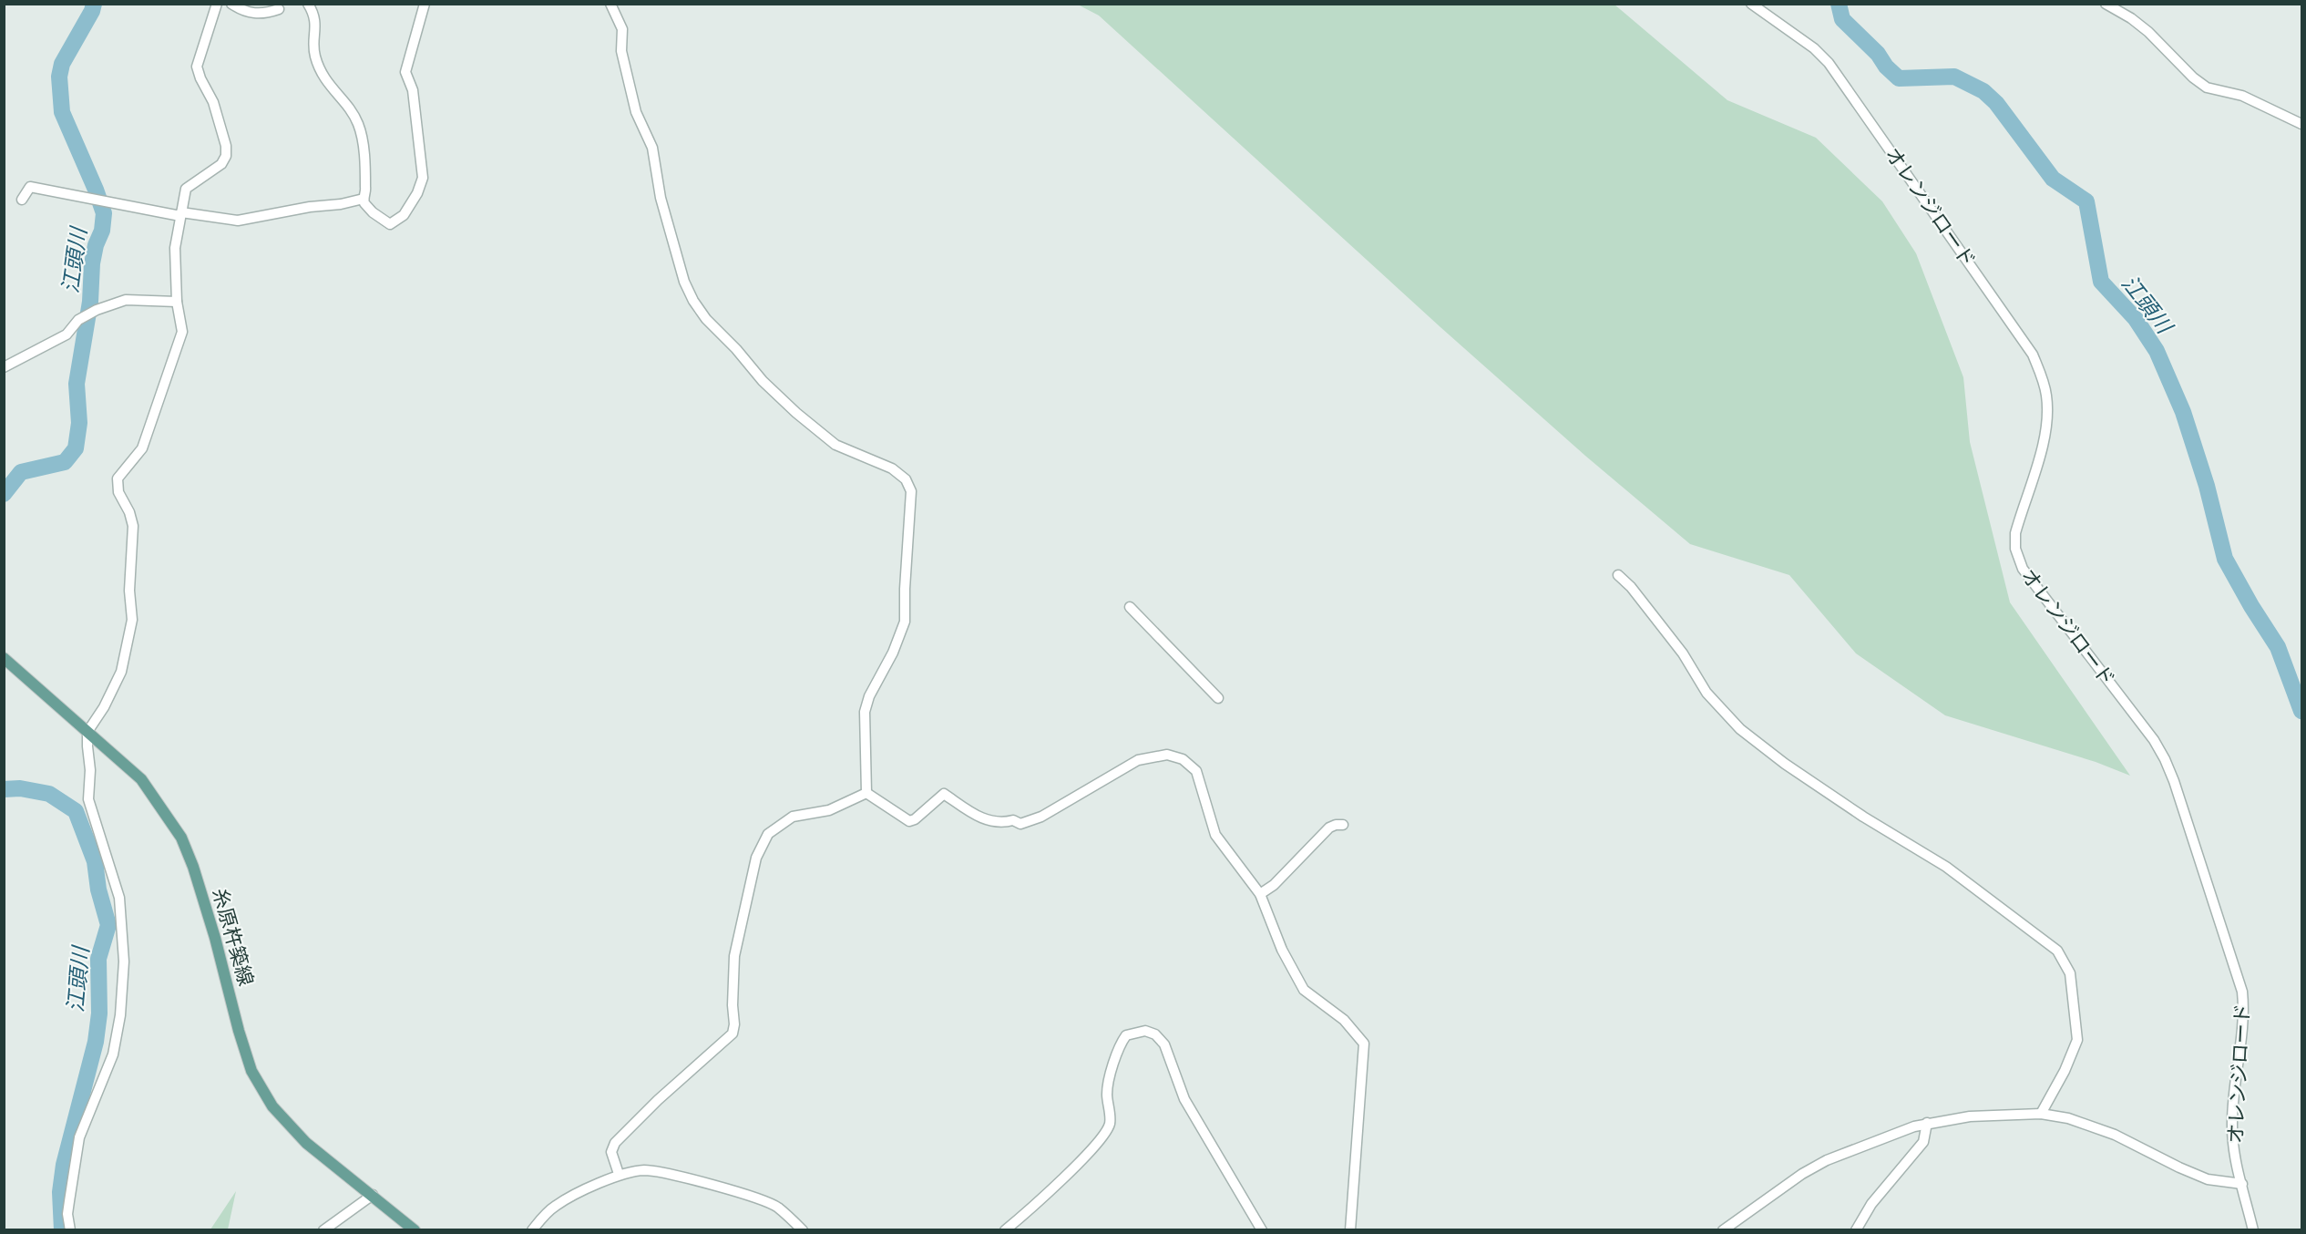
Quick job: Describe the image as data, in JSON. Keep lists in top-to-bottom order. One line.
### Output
{"streets":{"main road":["糸原杵築線"],"street":["オレンジロード"]},"water":["江頭川"]}
